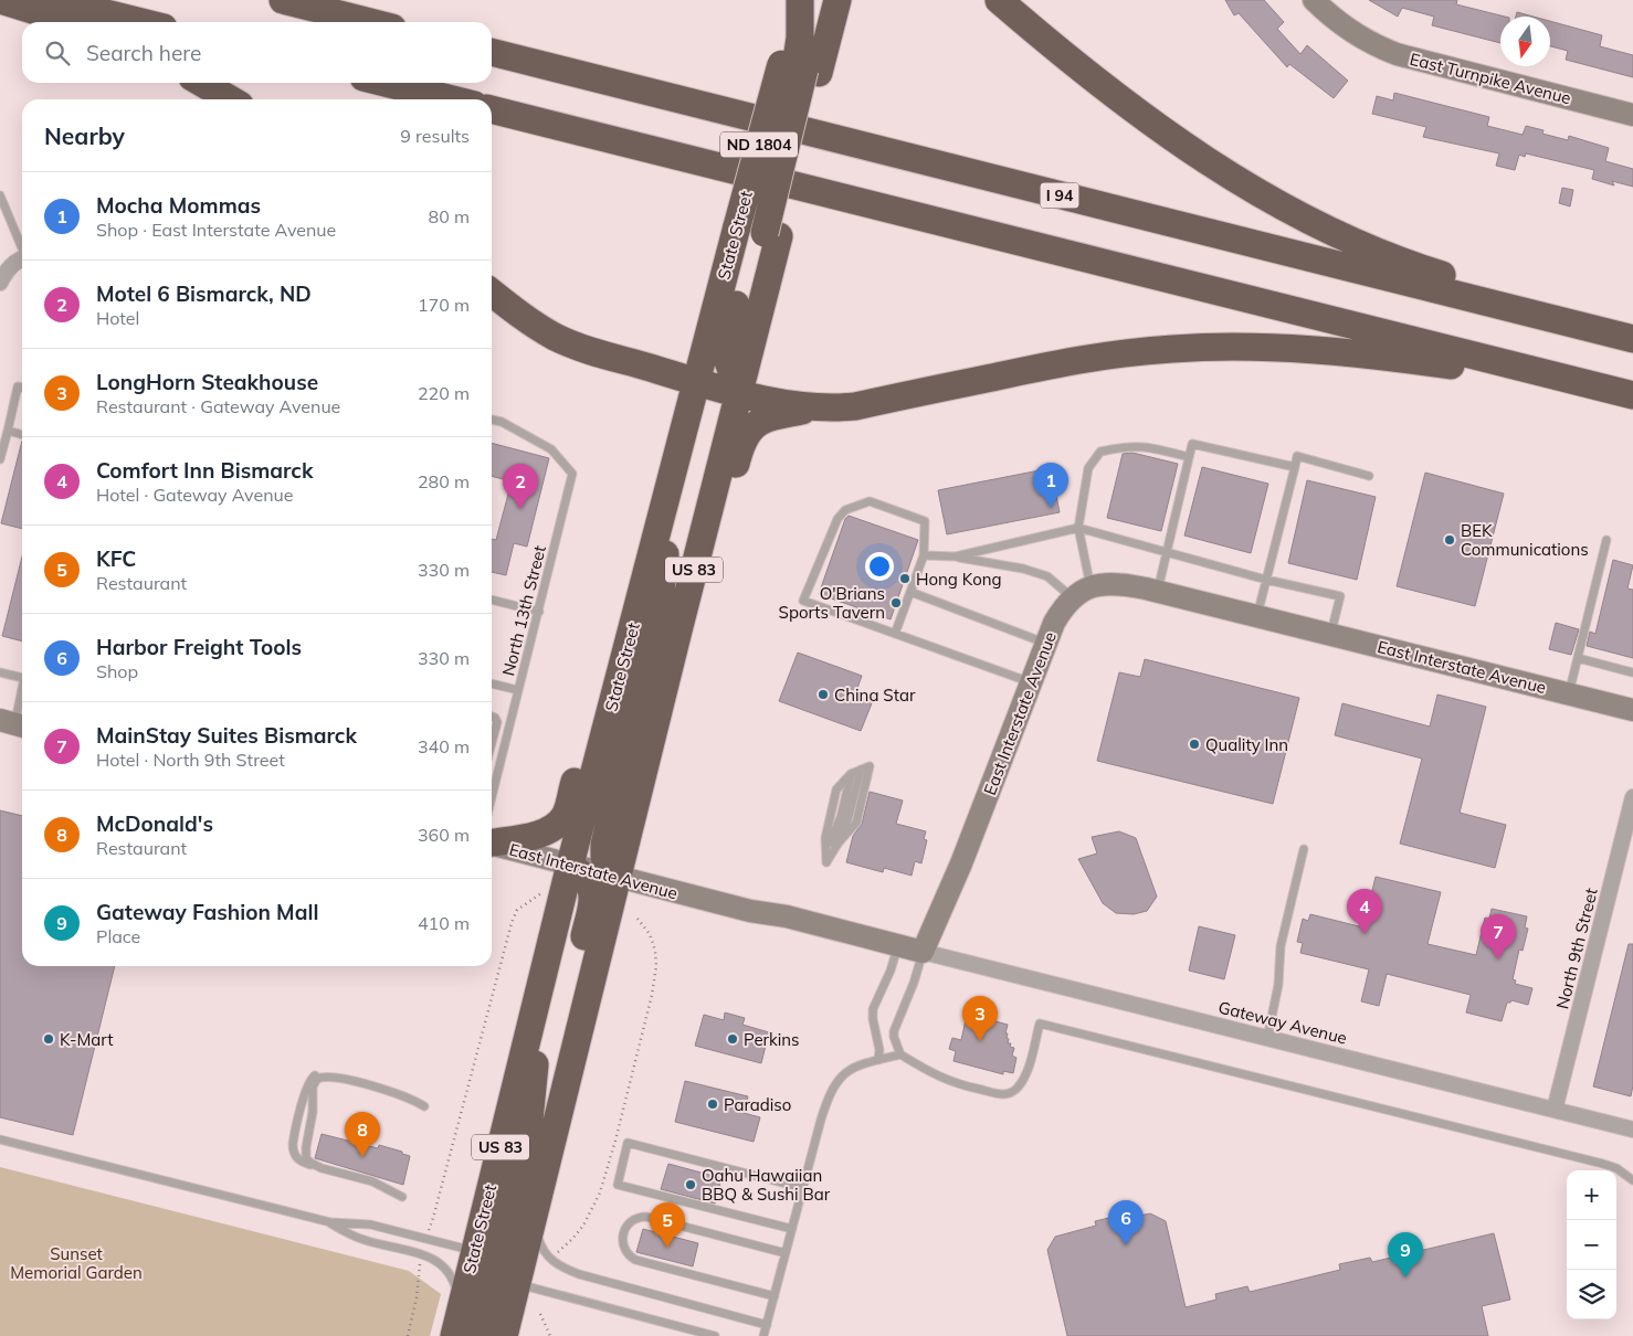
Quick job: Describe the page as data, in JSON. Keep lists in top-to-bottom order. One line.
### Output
{"streets":{"highway":["ND 1804","I 94","State Street","US 83"],"street":["East Turnpike Avenue","East Interstate Avenue","North 9th Street","Gateway Avenue"],"lane":["North 13th Street"]},"crossings":[["State Street","East Interstate Avenue"],["East Interstate Avenue","Gateway Avenue"],["North 9th Street","Gateway Avenue"]],"parks":["Sunset Memorial Garden"],"places":["BEK Communications","Hong Kong","O'Brians Sports Tavern","China Star","Quality Inn","K-Mart","Perkins","Paradiso","Oahu Hawaiian BBQ & Sushi Bar"],"north":"bottom","page":{"search":"Search here","heading":["Nearby","9 results"],"list":[{"mark":"1","name":"Mocha Mommas","note":"Shop · East Interstate Avenue","value":"80 m"},{"mark":"2","name":"Motel 6 Bismarck, ND","note":"Hotel","value":"170 m"},{"mark":"3","name":"LongHorn Steakhouse","note":"Restaurant · Gateway Avenue","value":"220 m"},{"mark":"4","name":"Comfort Inn Bismarck","note":"Hotel · Gateway Avenue","value":"280 m"},{"mark":"5","name":"KFC","note":"Restaurant","value":"330 m"},{"mark":"6","name":"Harbor Freight Tools","note":"Shop","value":"330 m"},{"mark":"7","name":"MainStay Suites Bismarck","note":"Hotel · North 9th Street","value":"340 m"},{"mark":"8","name":"McDonald's","note":"Restaurant","value":"360 m"},{"mark":"9","name":"Gateway Fashion Mall","note":"Place","value":"410 m"}],"pins":["1","2","4","7","3","8","6","5","9"],"map_buttons":["+","−"]}}
